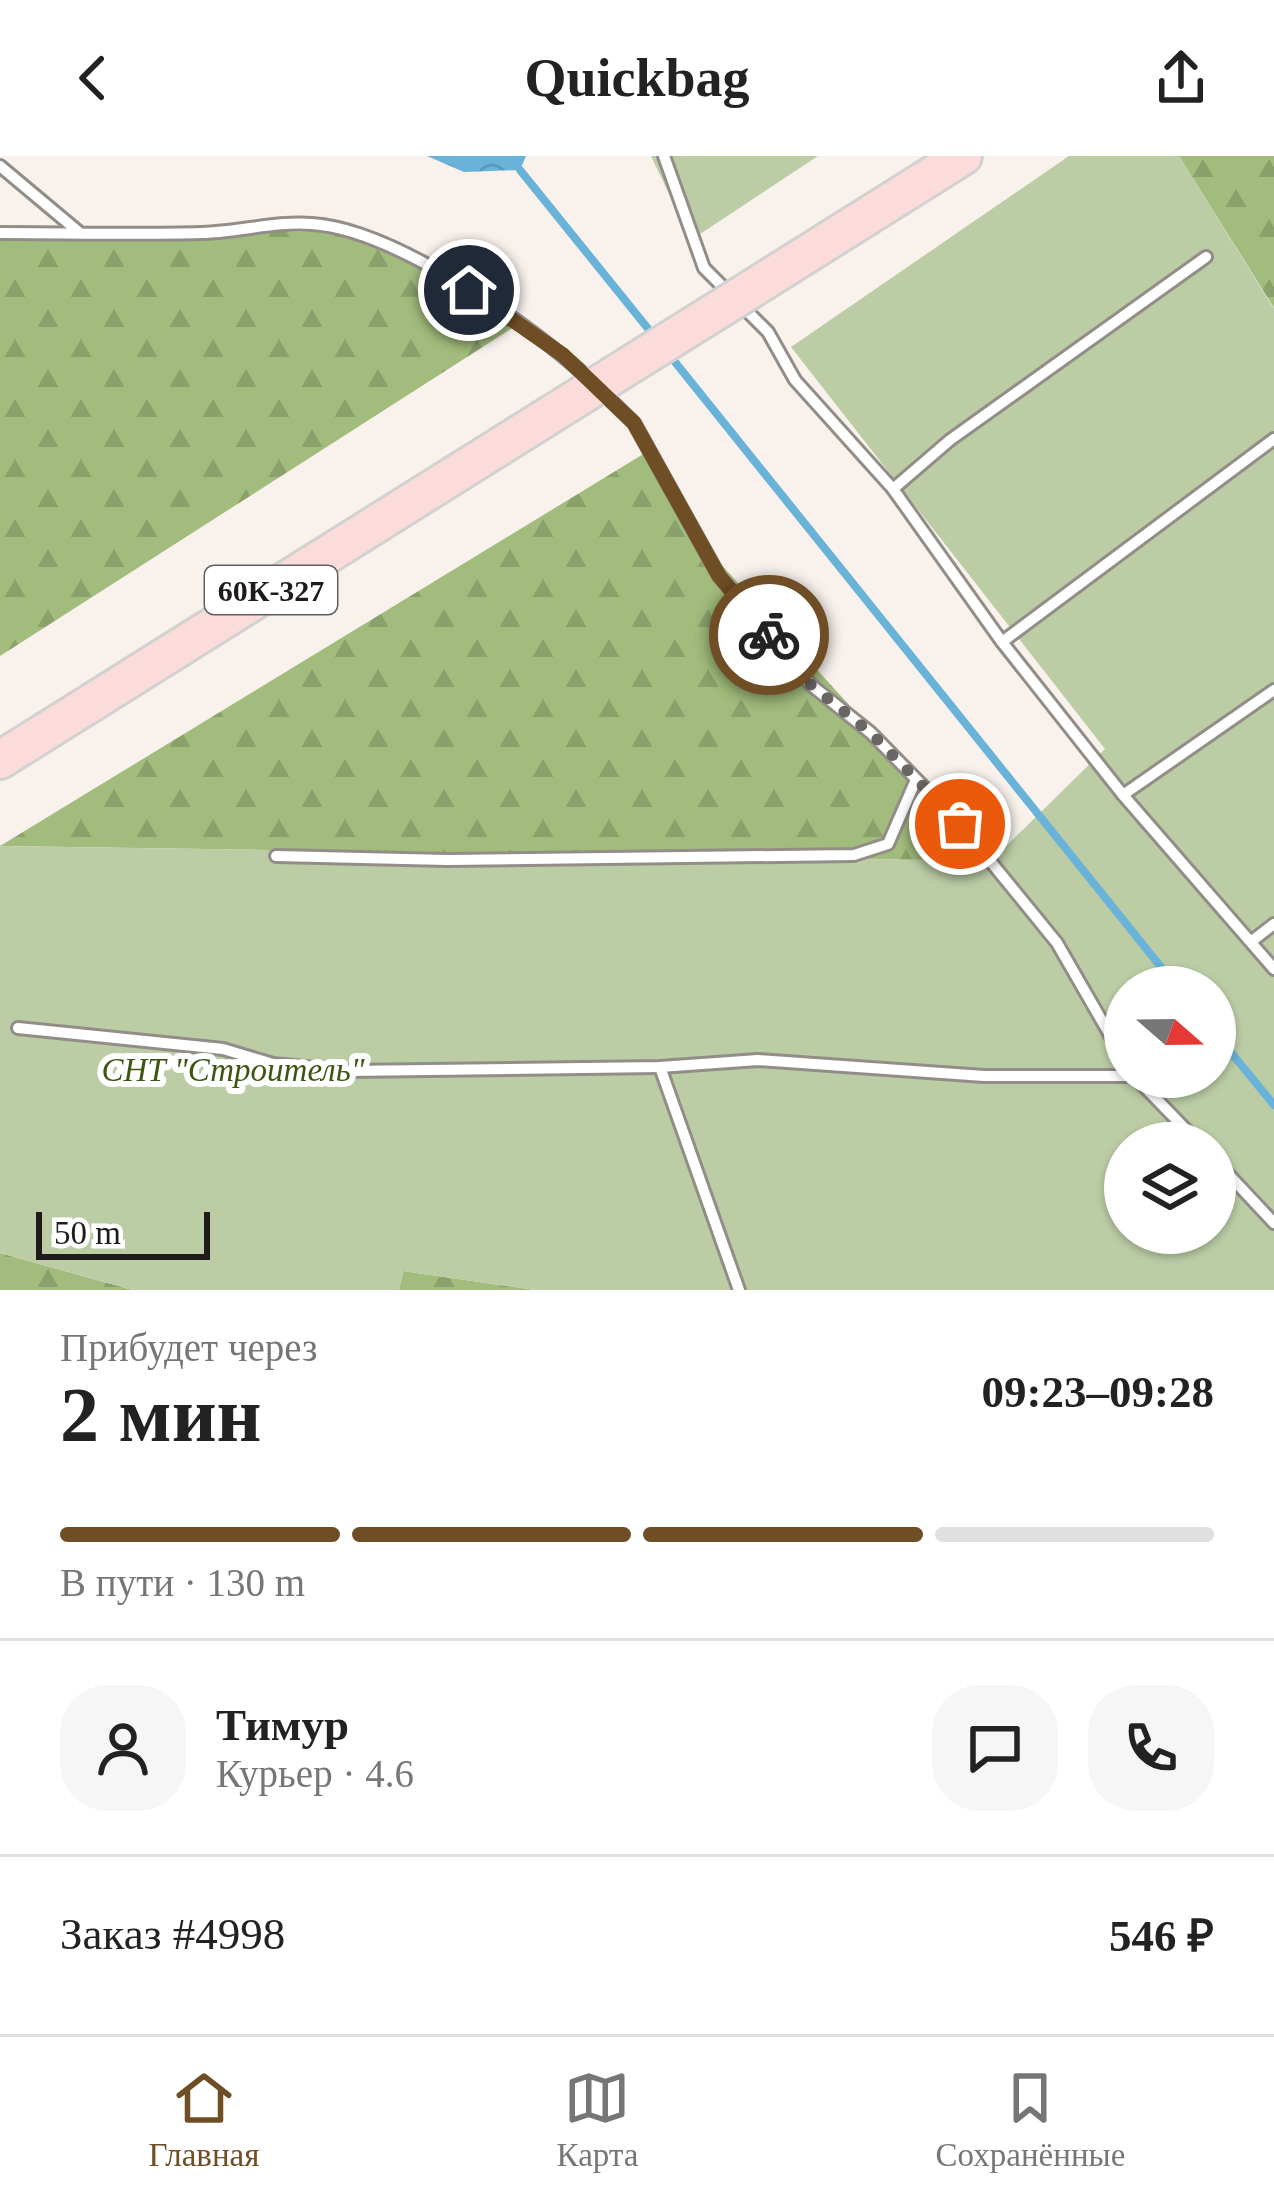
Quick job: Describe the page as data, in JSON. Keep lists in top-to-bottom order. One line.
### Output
{"streets":{"main road":["60К-327"]},"parks":["СНТ \"Строитель\""],"scale_bar":"50 m","north":"right","page":{"header":"Quickbag","scale":"50 m","heading":["2 мин","Прибудет через","09:23–09:28"],"panel":["Тимур","Курьер · 4.6","Заказ #4998","546 ₽"],"bar":"В пути · 130 m","tabs":["Главная","Карта","Сохранённые"]}}
